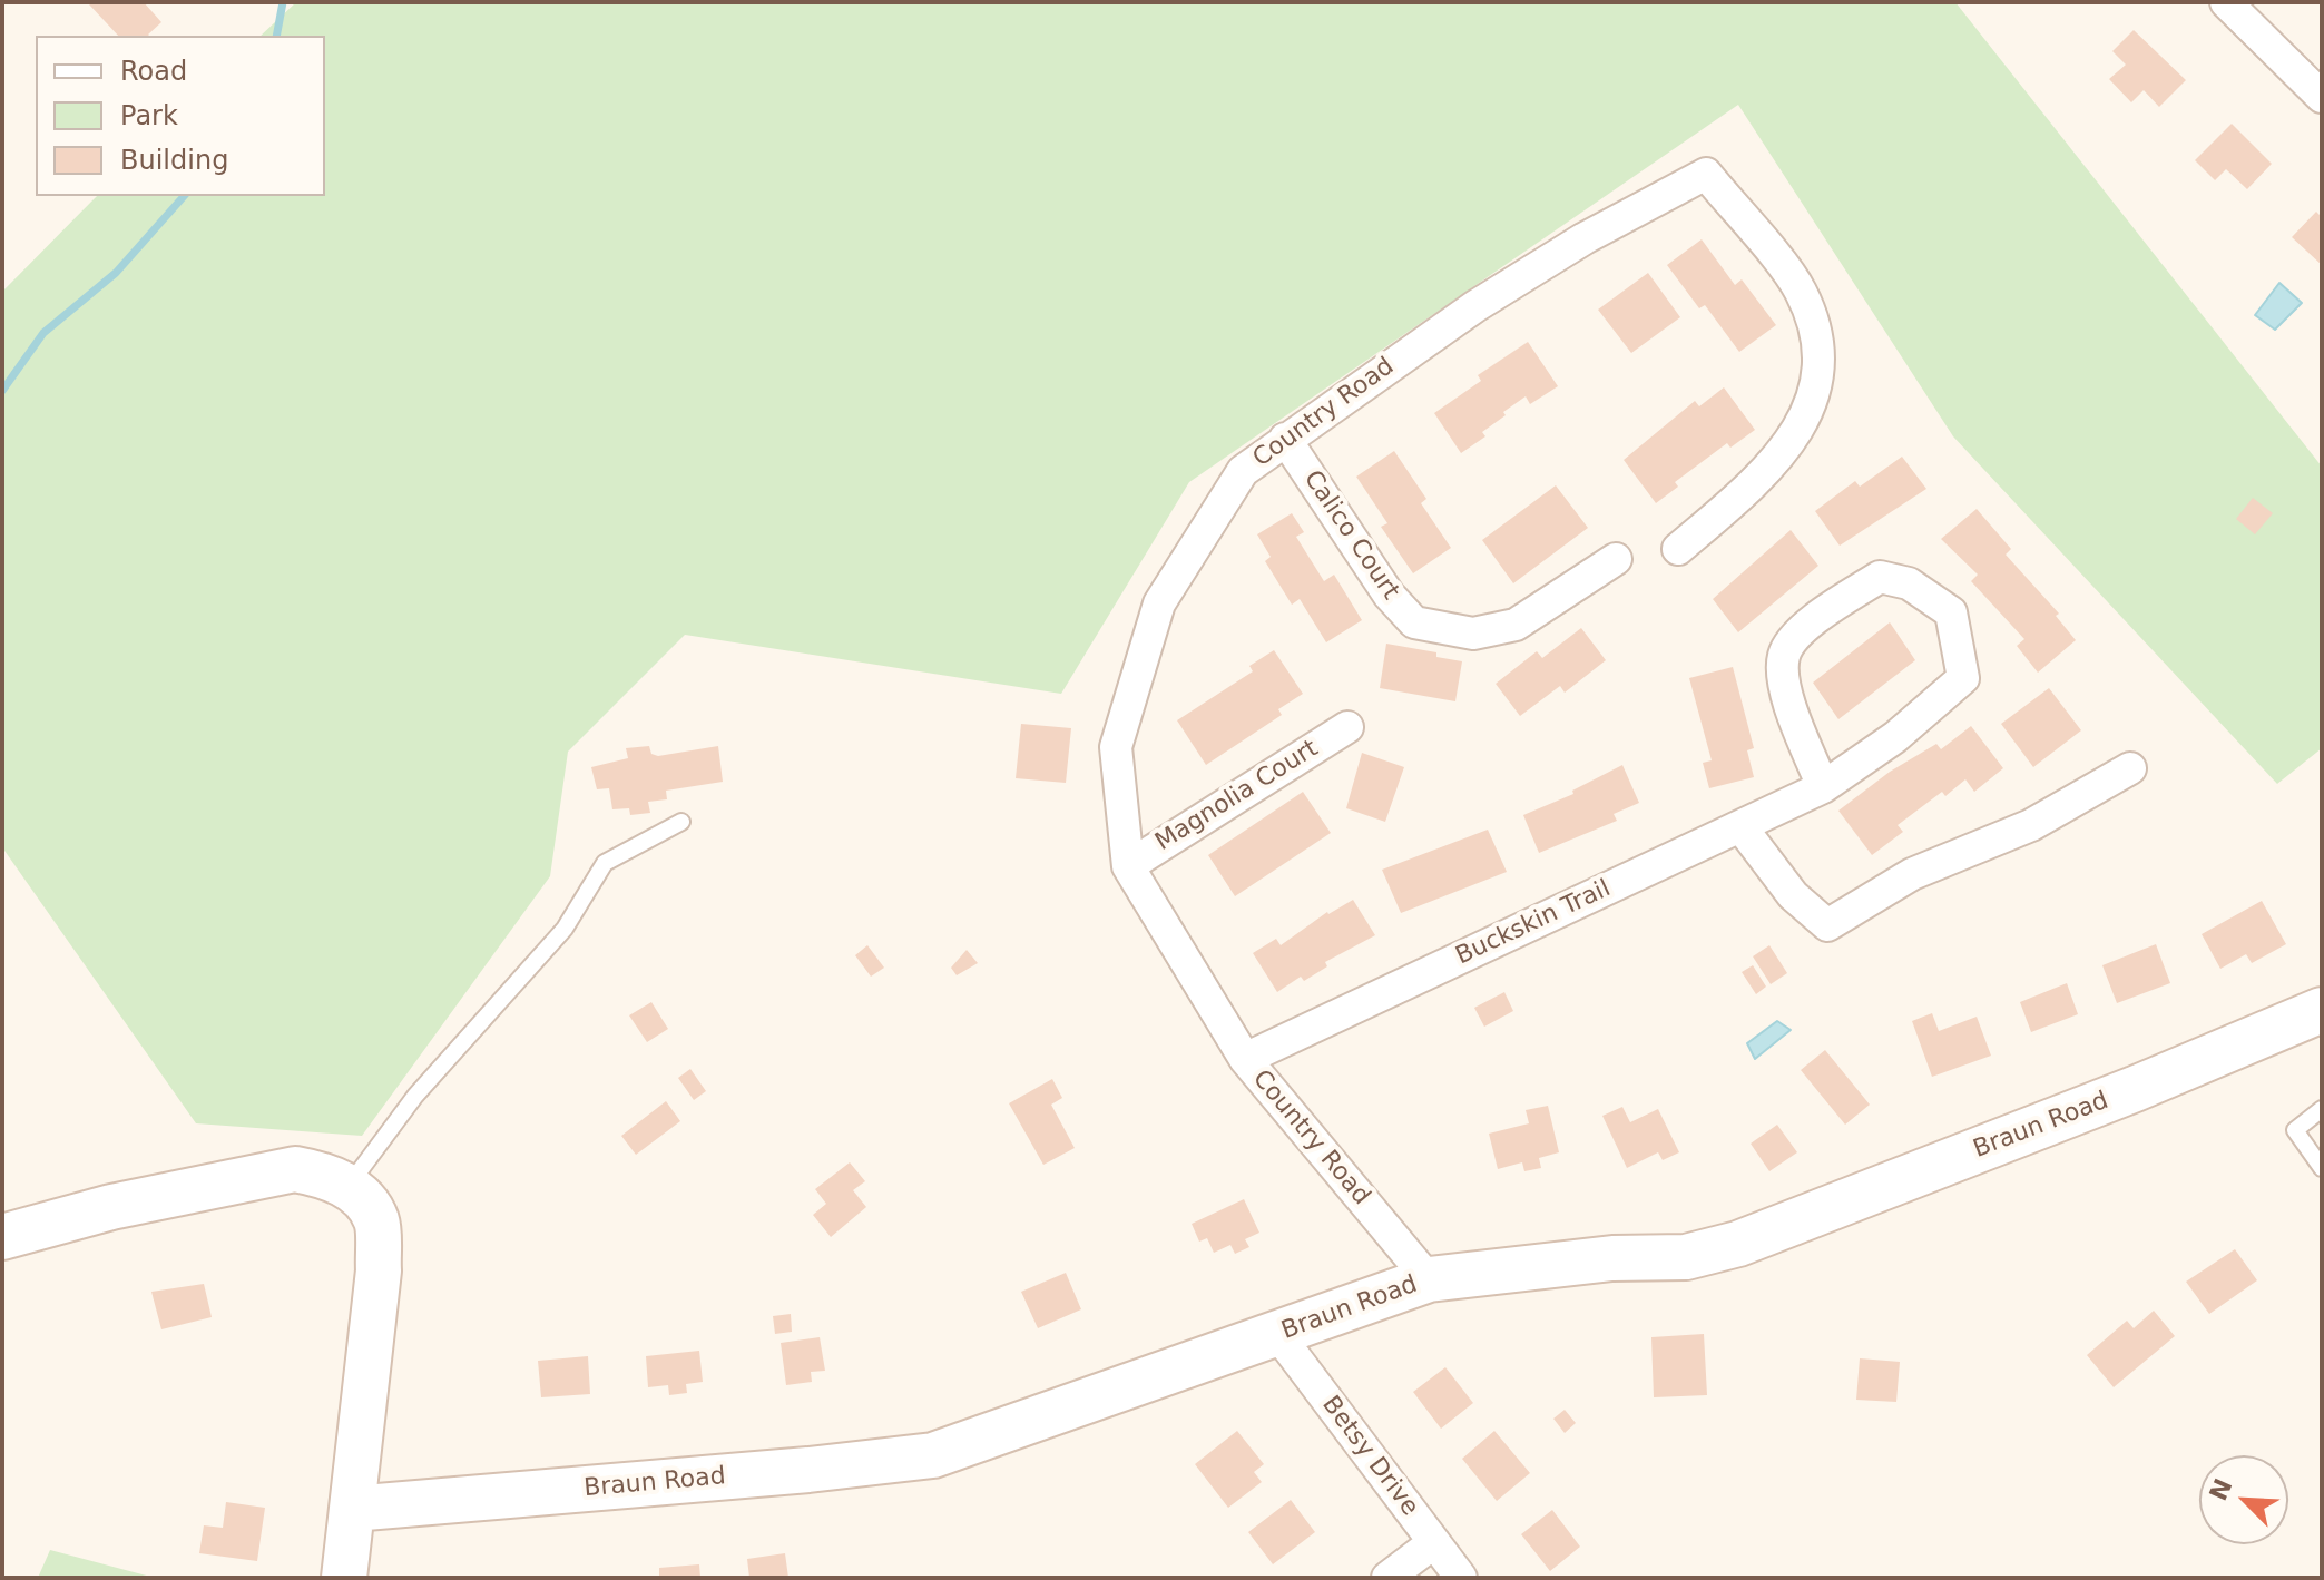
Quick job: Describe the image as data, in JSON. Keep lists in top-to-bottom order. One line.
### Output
{"streets":{"street":["Country Road","Calico Court","Magnolia Court","Buckskin Trail","Braun Road","Betsy Drive"]},"crossings":[["Country Road","Calico Court"],["Country Road","Magnolia Court"],["Country Road","Buckskin Trail"],["Country Road","Braun Road"],["Braun Road","Betsy Drive"]],"legend":["Road","Park","Building"],"north":"top left"}
